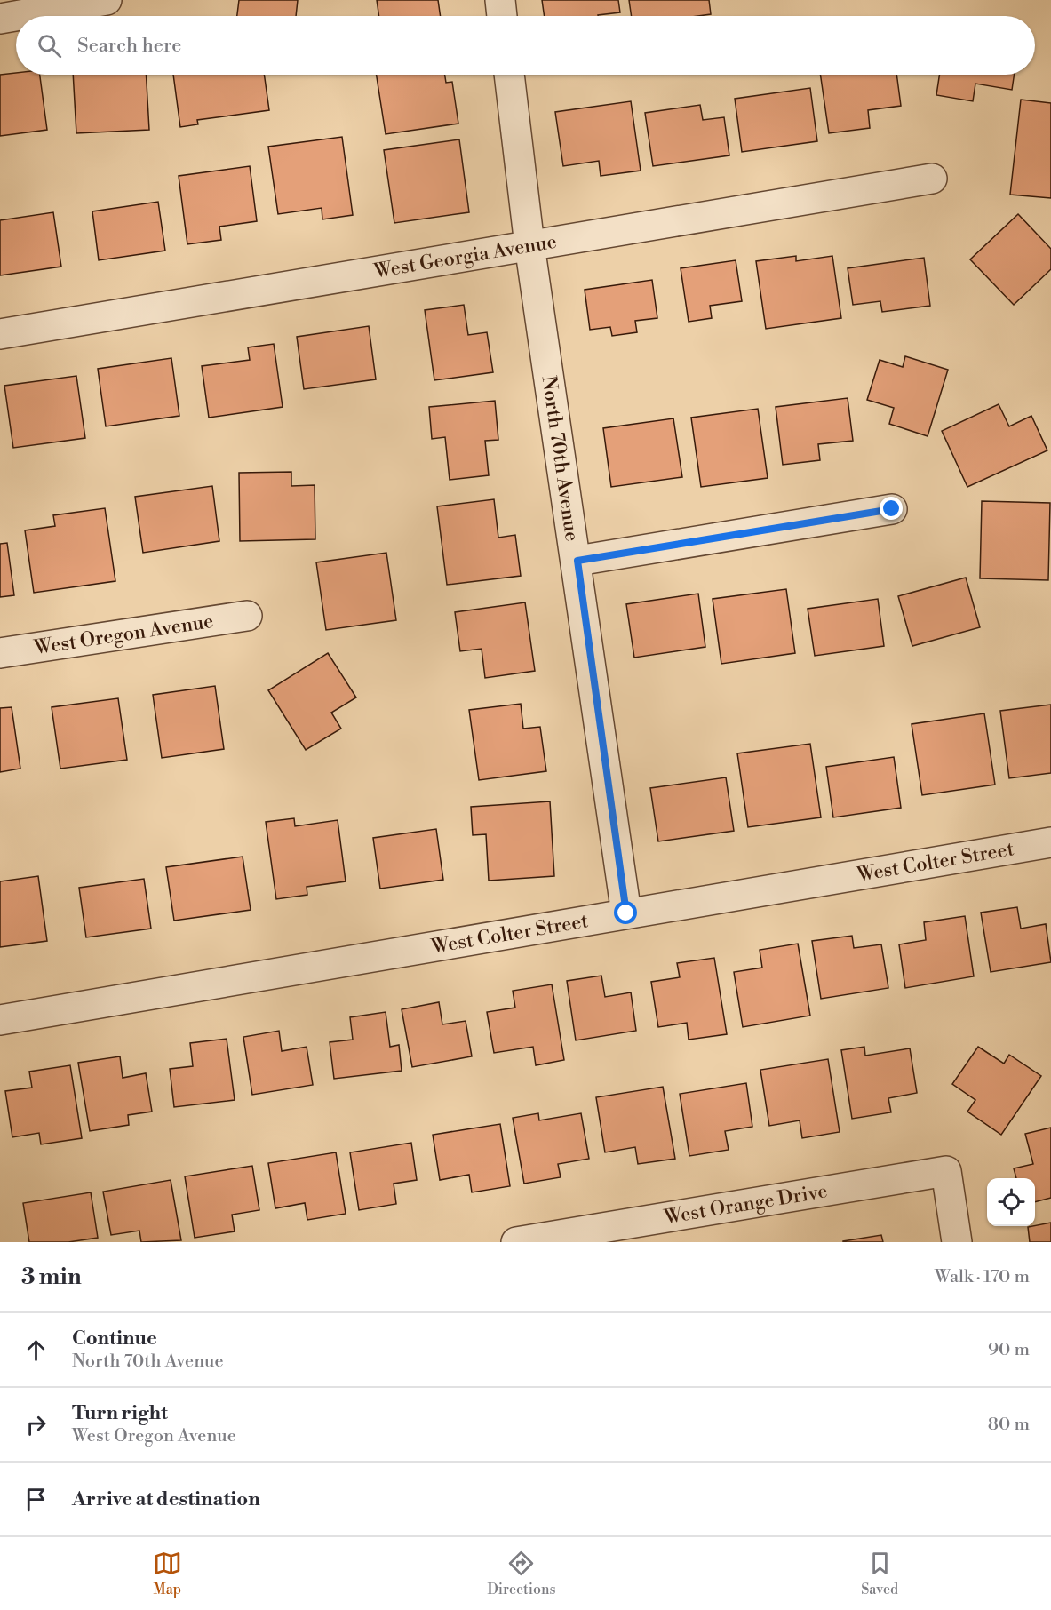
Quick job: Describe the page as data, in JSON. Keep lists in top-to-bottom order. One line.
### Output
{"streets":{"street":["West Georgia Avenue","North 70th Avenue","West Oregon Avenue","West Colter Street","West Orange Drive"]},"crossings":[["West Georgia Avenue","North 70th Avenue"],["North 70th Avenue","West Colter Street"]],"page":{"search":"Search here","heading":["3 min","Walk · 170 m"],"list":[["Continue","North 70th Avenue","90 m"],["Turn right","West Oregon Avenue","80 m"],"Arrive at destination"],"nav":["Map","Directions","Saved"]}}
